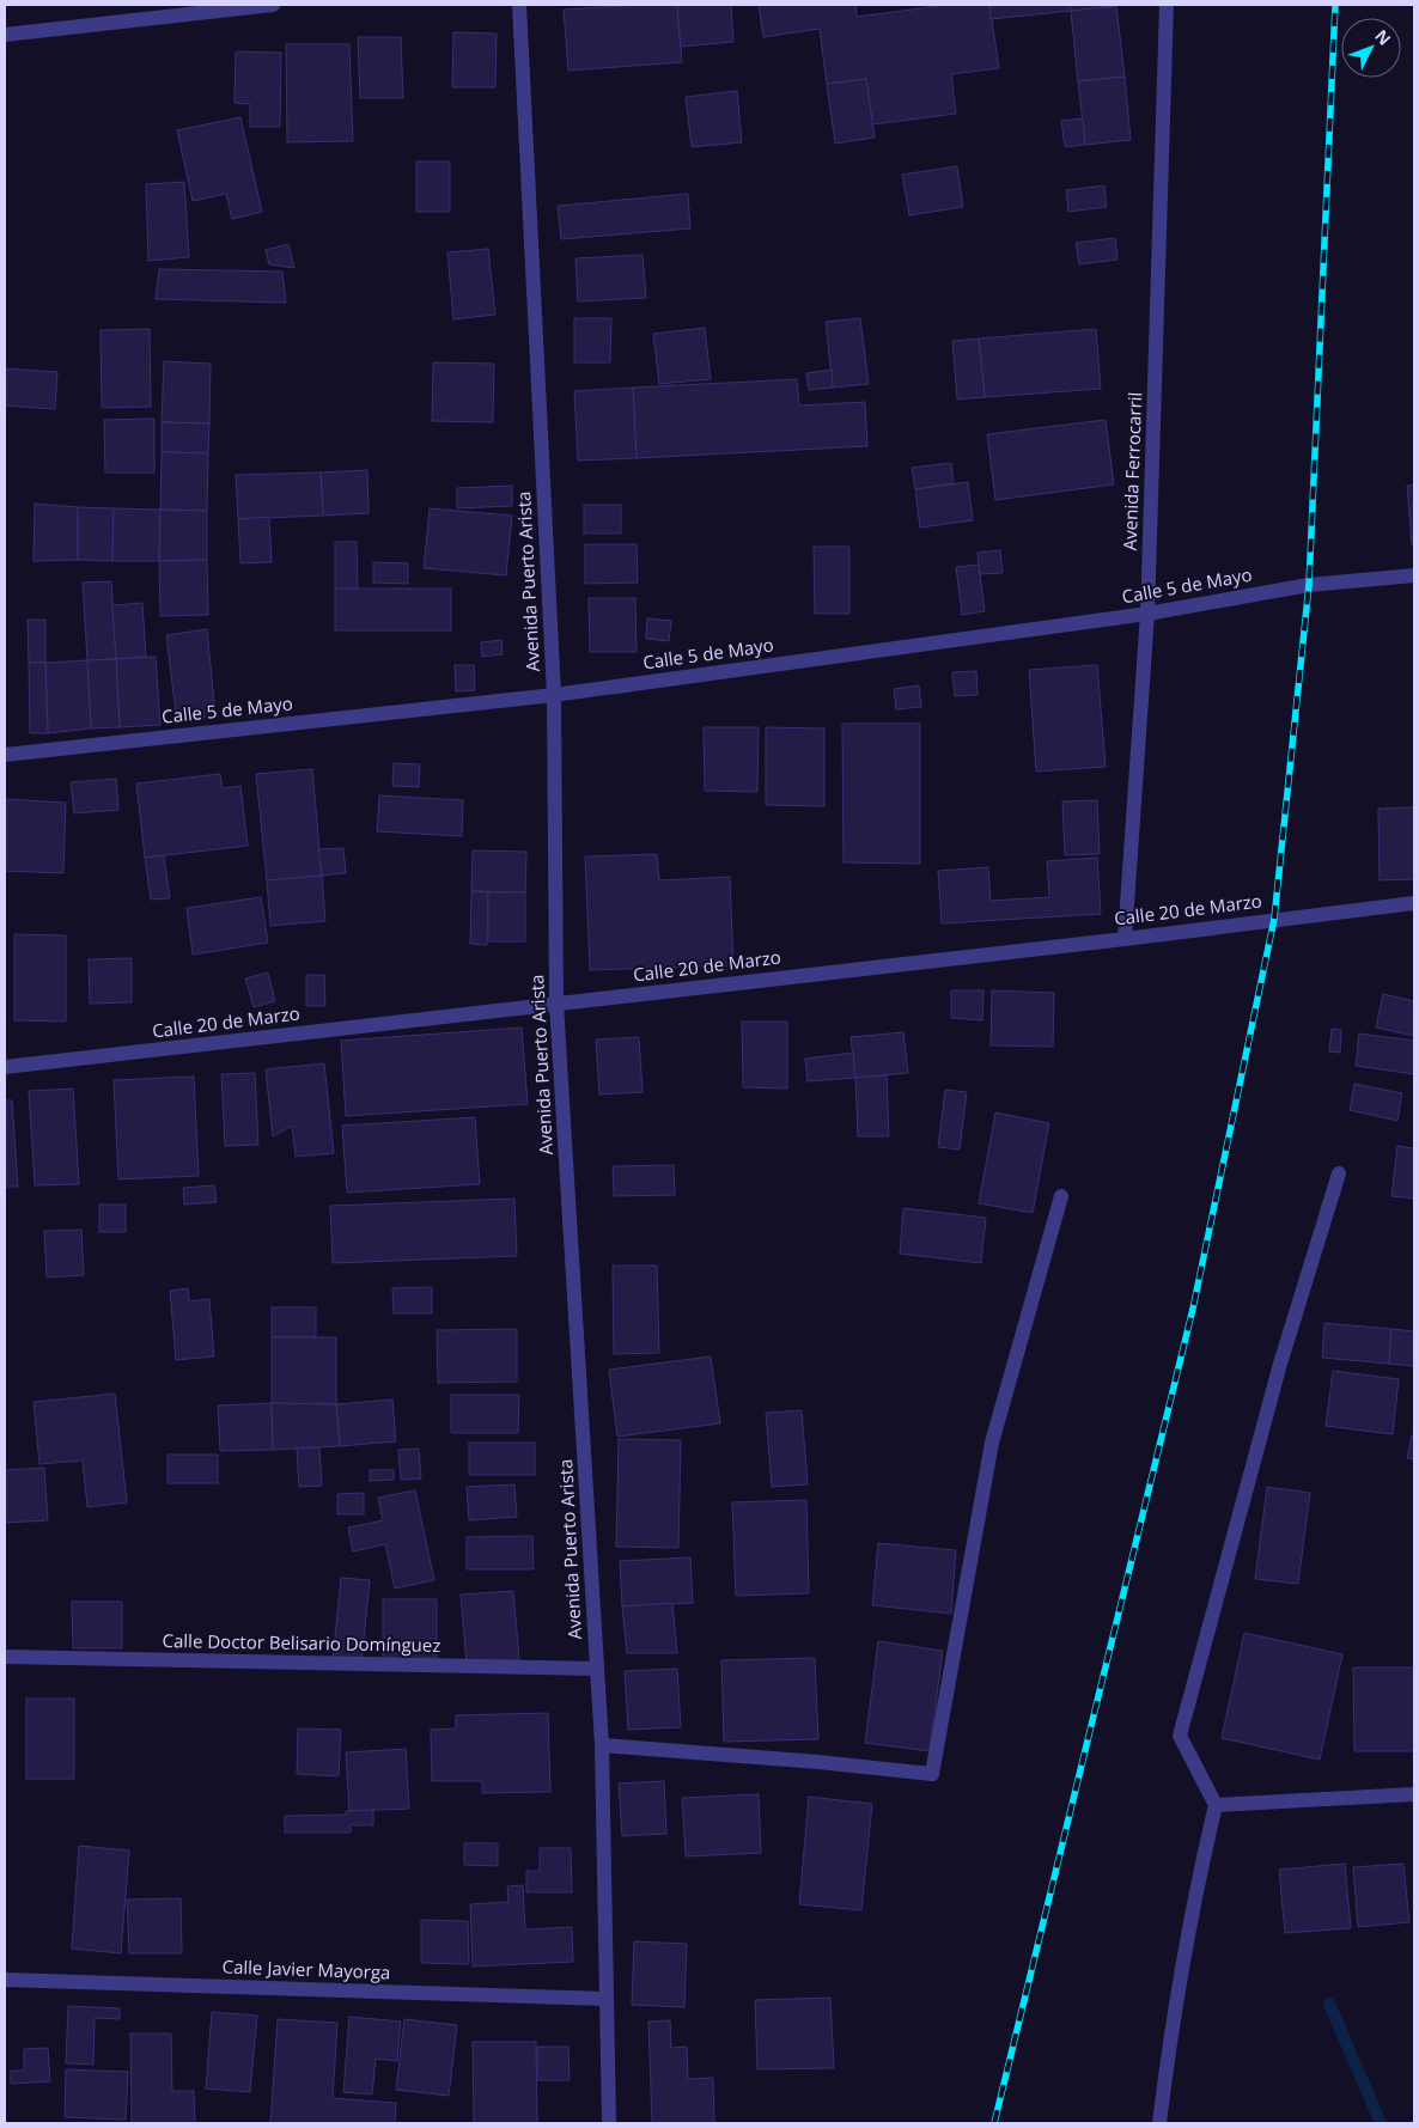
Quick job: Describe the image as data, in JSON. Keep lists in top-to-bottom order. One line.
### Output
{"streets":{"street":["Avenida Ferrocarril","Avenida Puerto Arista","Calle 5 de Mayo","Calle 20 de Marzo","Calle Doctor Belisario Domínguez","Calle Javier Mayorga"]},"crossings":[["Avenida Ferrocarril","Calle 5 de Mayo"],["Avenida Ferrocarril","Calle 20 de Marzo"],["Avenida Puerto Arista","Calle 5 de Mayo"],["Avenida Puerto Arista","Calle 20 de Marzo"],["Avenida Puerto Arista","Calle Doctor Belisario Domínguez"],["Avenida Puerto Arista","Calle Javier Mayorga"]],"north":"top right"}
